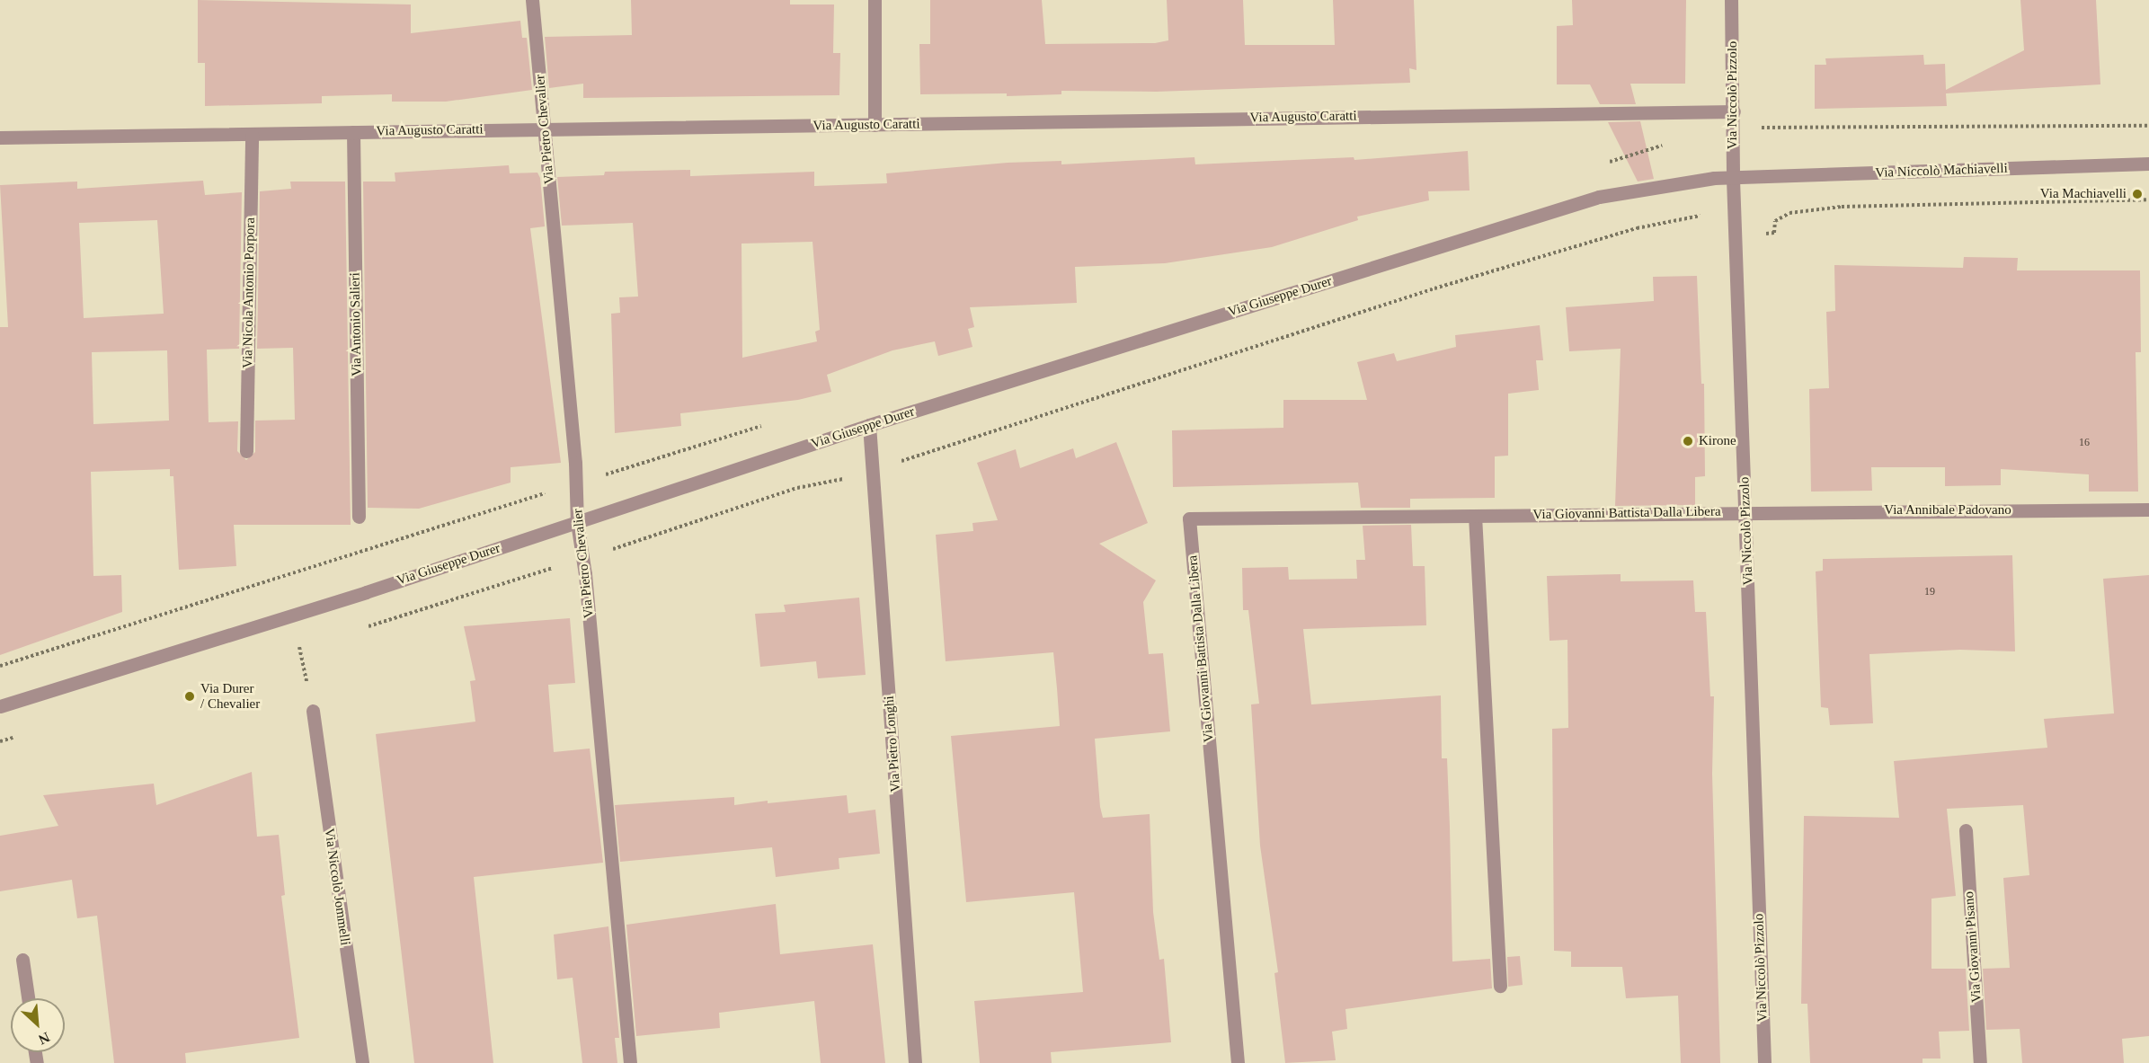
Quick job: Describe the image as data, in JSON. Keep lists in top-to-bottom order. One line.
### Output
{"streets":{"street":["Via Niccolò Pizzolo","Via Augusto Caratti","Via Pietro Chevalier","Via Niccolò Machiavelli","Via Nicola Antonio Porpora","Via Giuseppe Durer","Via Antonio Salieri","Via Annibale Padovano","Via Giovanni Battista Dalla Libera","Via Pietro Longhi","Via Niccolò Jommelli","Via Giovanni Pisano"]},"crossings":[["Via Niccolò Pizzolo","Via Augusto Caratti"],["Via Niccolò Pizzolo","Via Niccolò Machiavelli"],["Via Niccolò Pizzolo","Via Giuseppe Durer"],["Via Niccolò Pizzolo","Via Annibale Padovano"],["Via Niccolò Pizzolo","Via Giovanni Battista Dalla Libera"],["Via Augusto Caratti","Via Pietro Chevalier"],["Via Augusto Caratti","Via Nicola Antonio Porpora"],["Via Augusto Caratti","Via Antonio Salieri"],["Via Pietro Chevalier","Via Giuseppe Durer"],["Via Niccolò Machiavelli","Via Giuseppe Durer"],["Via Giuseppe Durer","Via Pietro Longhi"],["Via Annibale Padovano","Via Giovanni Battista Dalla Libera"]],"places":["Via Machiavelli","Kirone","Via Durer / Chevalier"],"house_numbers":["16","19"],"north":"bottom right"}
